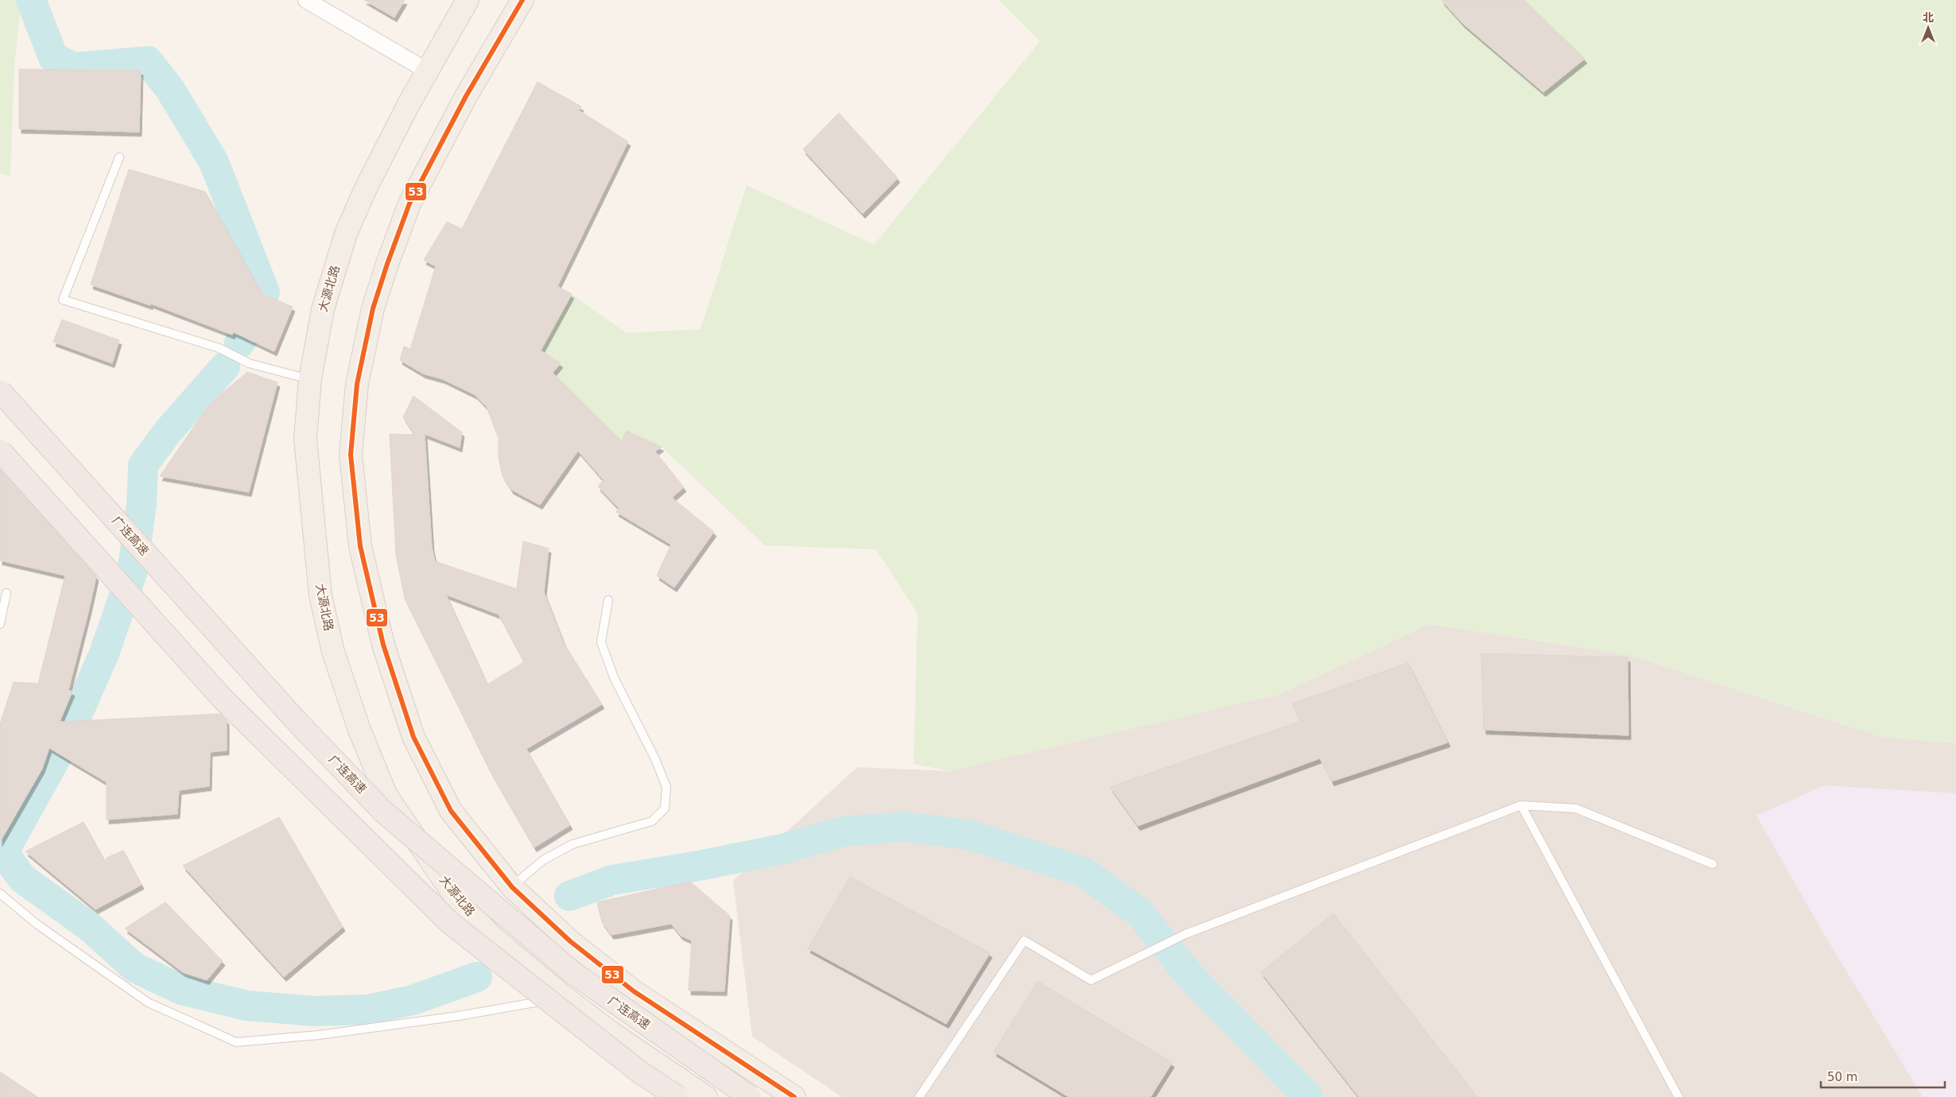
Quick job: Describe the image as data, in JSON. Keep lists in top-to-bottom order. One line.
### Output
{"streets":{"highway":["广连高速"],"main road":["大源北路"]},"lines":["transit line 53"],"scale_bar":"50 m","north":"top"}
